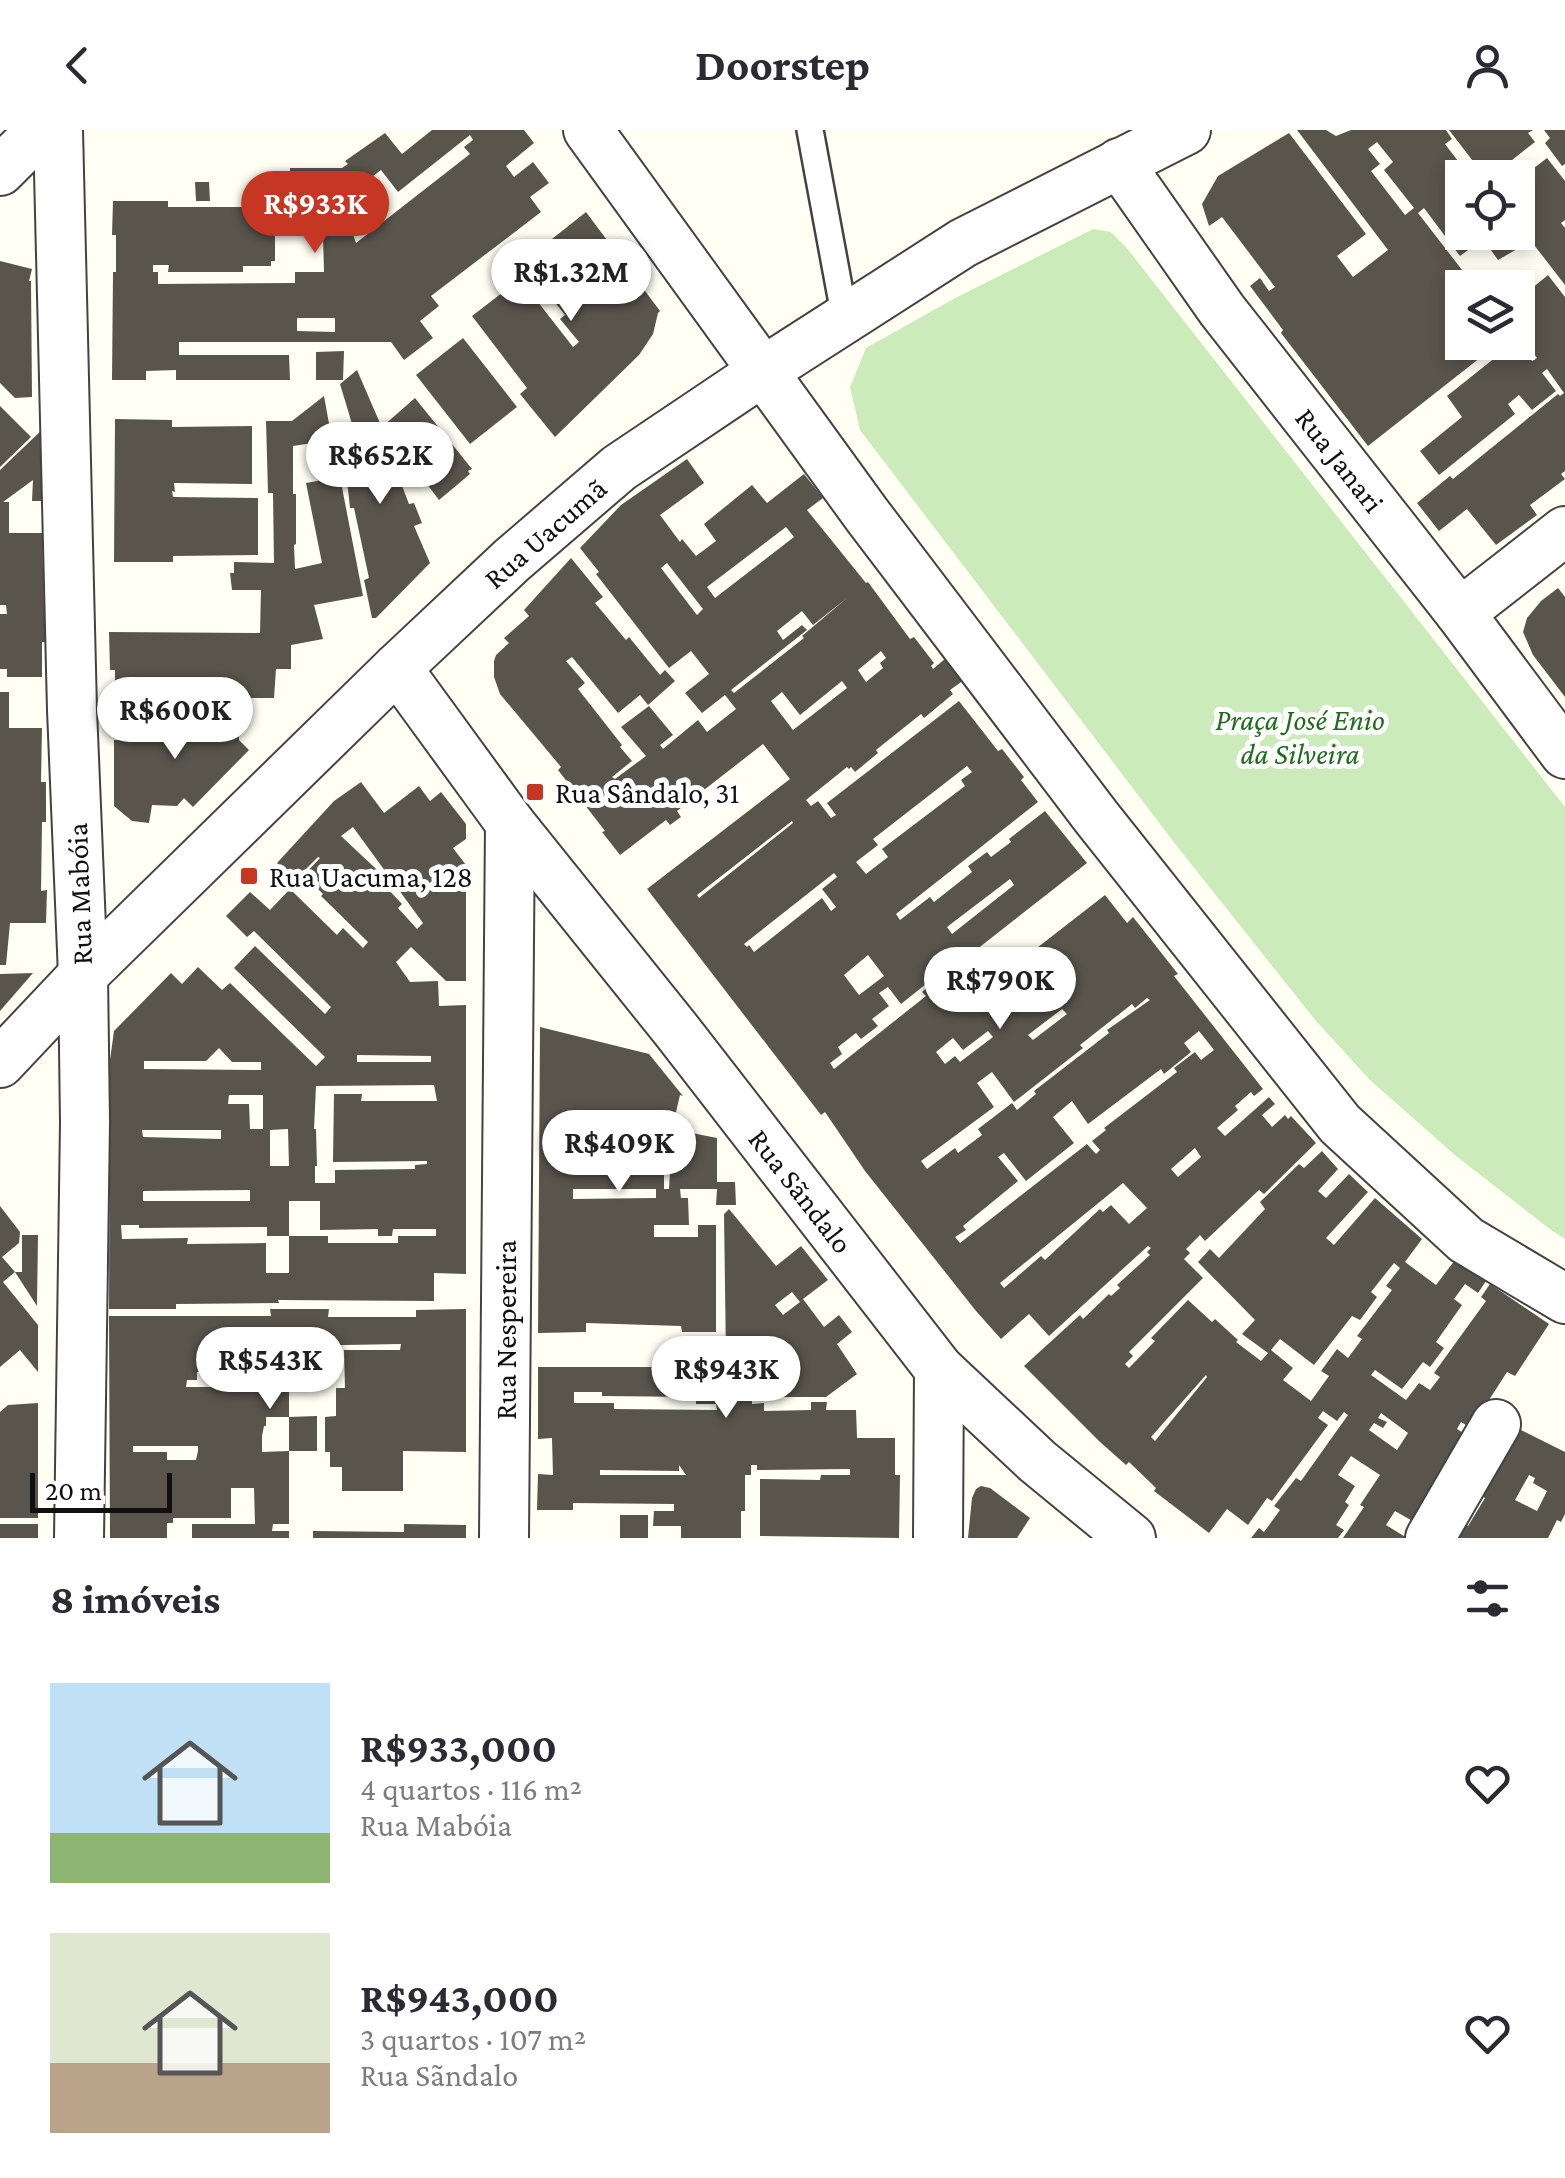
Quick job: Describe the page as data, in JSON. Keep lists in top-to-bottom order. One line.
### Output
{"streets":{"street":["Rua Janari","Rua Uacumã","Rua Mabóia","Rua Sãndalo","Rua Nespereira"]},"crossings":[["Rua Janari","Rua Uacumã"],["Rua Uacumã","Rua Mabóia"],["Rua Uacumã","Rua Sãndalo"],["Rua Sãndalo","Rua Nespereira"]],"parks":["Praça José Enio da Silveira"],"places":{"transit":["Rua Sândalo, 31","Rua Uacuma, 128"]},"scale_bar":"20 m","page":{"header":"Doorstep","price":["R$933K","R$1.32M","R$652K","R$600K","R$790K","R$409K","R$543K","R$943K"],"scale":"20 m","heading":"8 imóveis","list":[{"name":"R$933,000","note":"4 quartos · 116 m² · Rua Mabóia"},{"name":"R$943,000","note":"3 quartos · 107 m² · Rua Sãndalo"}]}}
